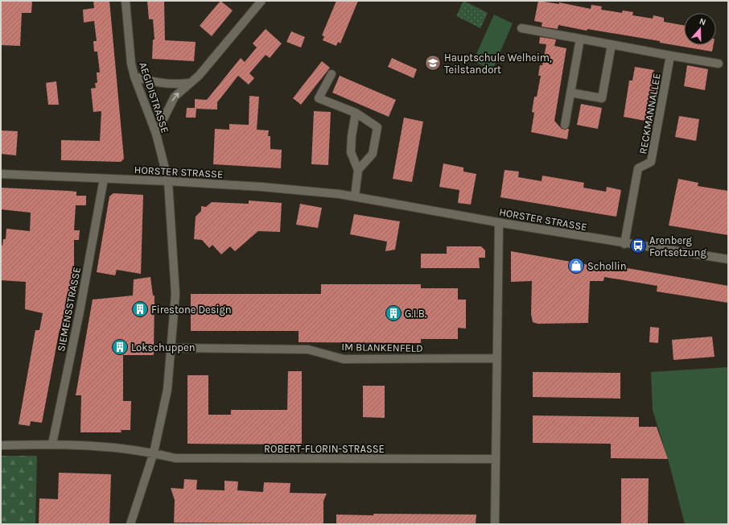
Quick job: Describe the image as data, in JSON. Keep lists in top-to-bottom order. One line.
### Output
{"streets":{"street":["AEGIDISTRASSE","RECKMANNALLEE","HORSTER STRASSE","SIEMENSSTRASSE","IM BLANKENFELD","ROBERT-FLORIN-STRASSE"]},"crossings":[["AEGIDISTRASSE","HORSTER STRASSE"],["AEGIDISTRASSE","IM BLANKENFELD"],["AEGIDISTRASSE","ROBERT-FLORIN-STRASSE"],["RECKMANNALLEE","HORSTER STRASSE"],["HORSTER STRASSE","SIEMENSSTRASSE"]],"places":{"school or university":["Hauptschule Welheim, Teilstandort"],"bus stop":["Arenberg Fortsetzung"],"shop":["Schollin"],"building":["Firestone Design","G.I.B.","Lokschuppen"]},"north":"top"}
